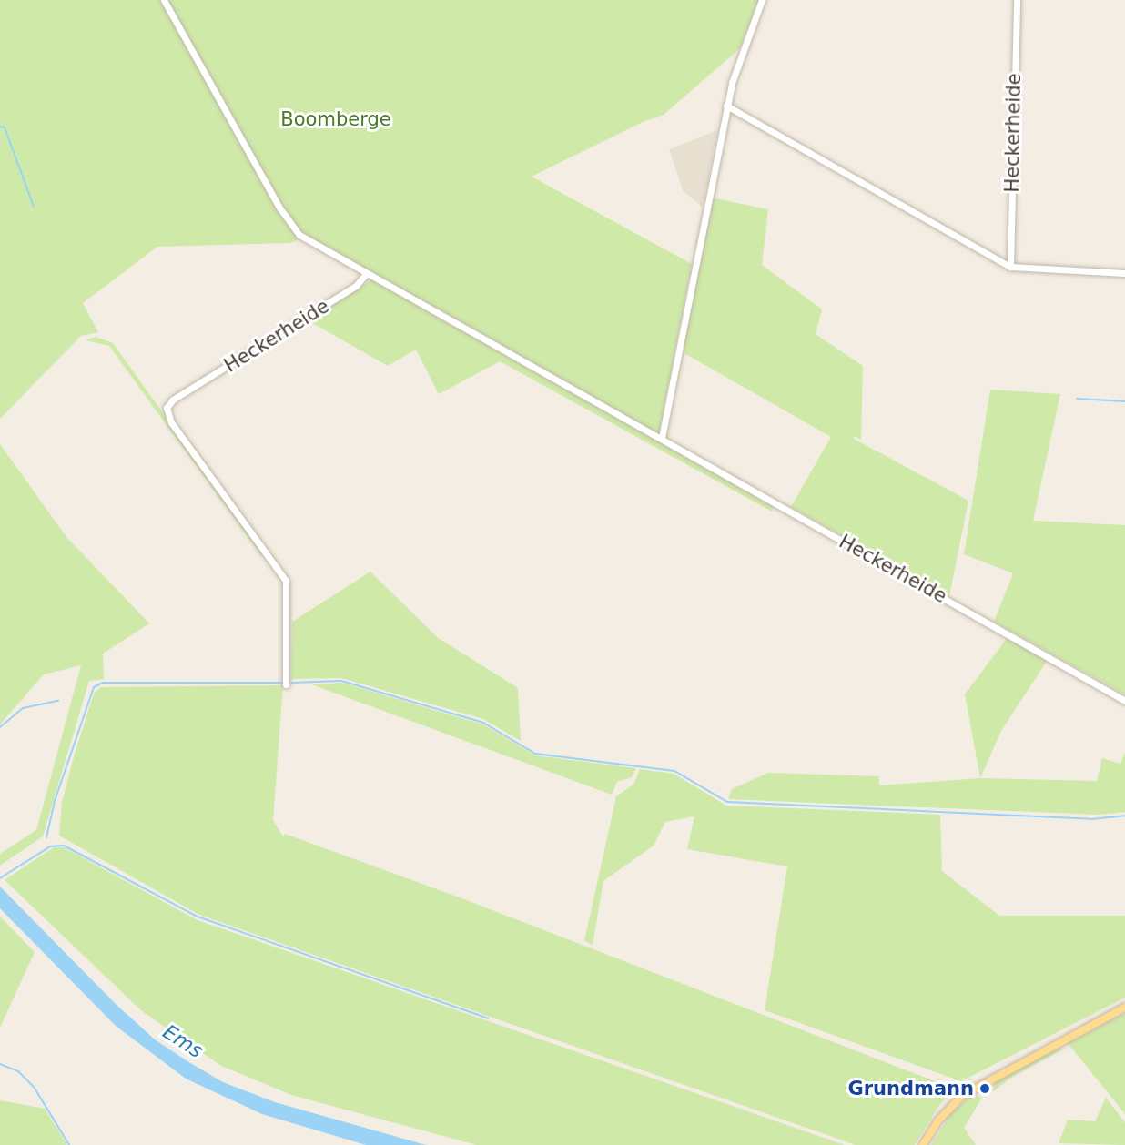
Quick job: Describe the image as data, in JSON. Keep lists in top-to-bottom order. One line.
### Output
{"streets":{"street":["Heckerheide"]},"water":["Ems"],"parks":["Boomberge"],"places":["Grundmann"]}
